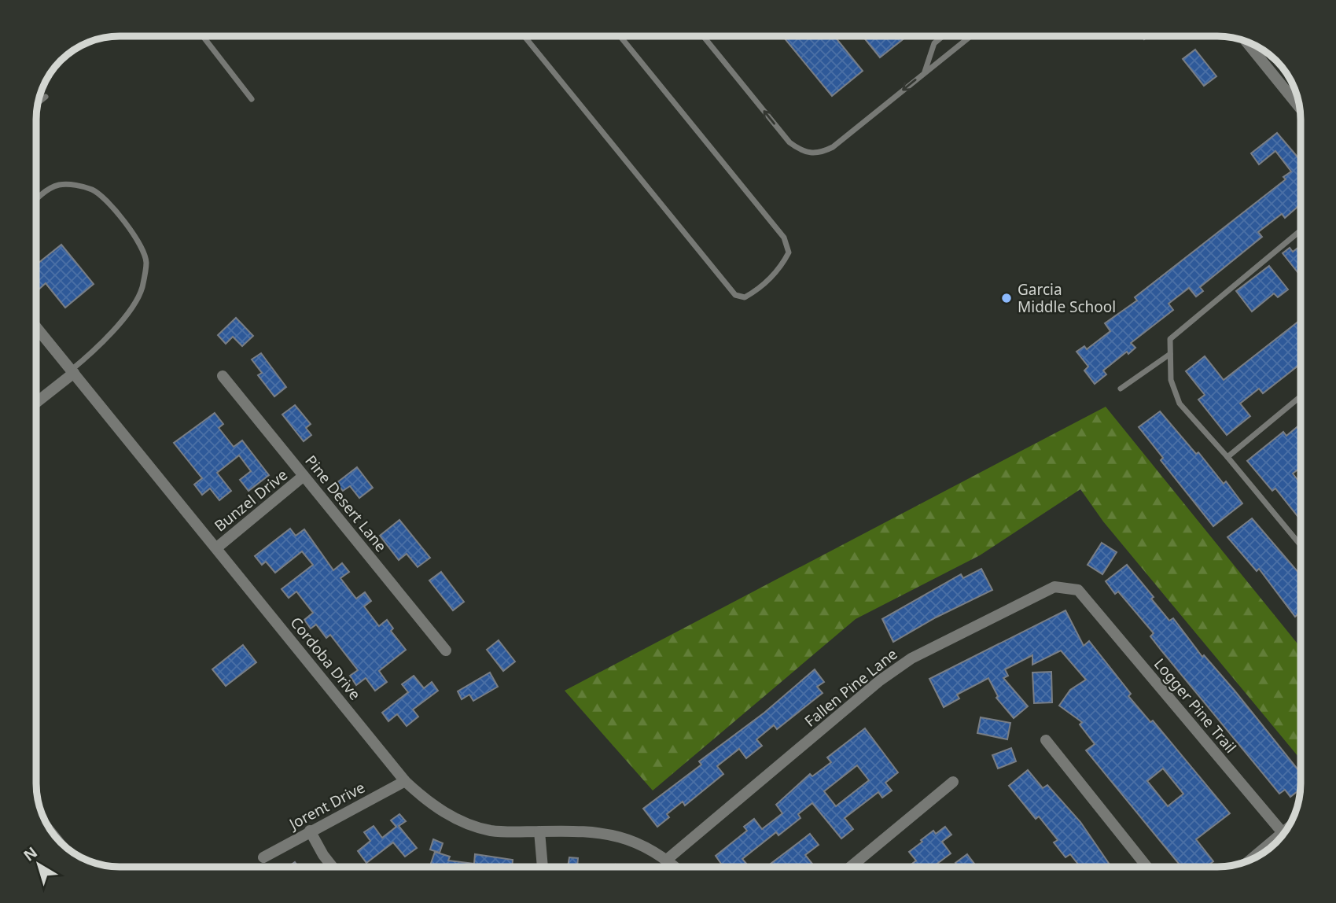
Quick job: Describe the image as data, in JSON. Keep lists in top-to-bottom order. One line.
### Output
{"streets":{"street":["Bunzel Drive","Pine Desert Lane","Cordoba Drive","Fallen Pine Lane","Logger Pine Trail","Jorent Drive"]},"crossings":[["Bunzel Drive","Pine Desert Lane"],["Bunzel Drive","Cordoba Drive"],["Cordoba Drive","Fallen Pine Lane"],["Cordoba Drive","Jorent Drive"],["Fallen Pine Lane","Logger Pine Trail"]],"places":["Garcia Middle School"],"north":"top left"}
